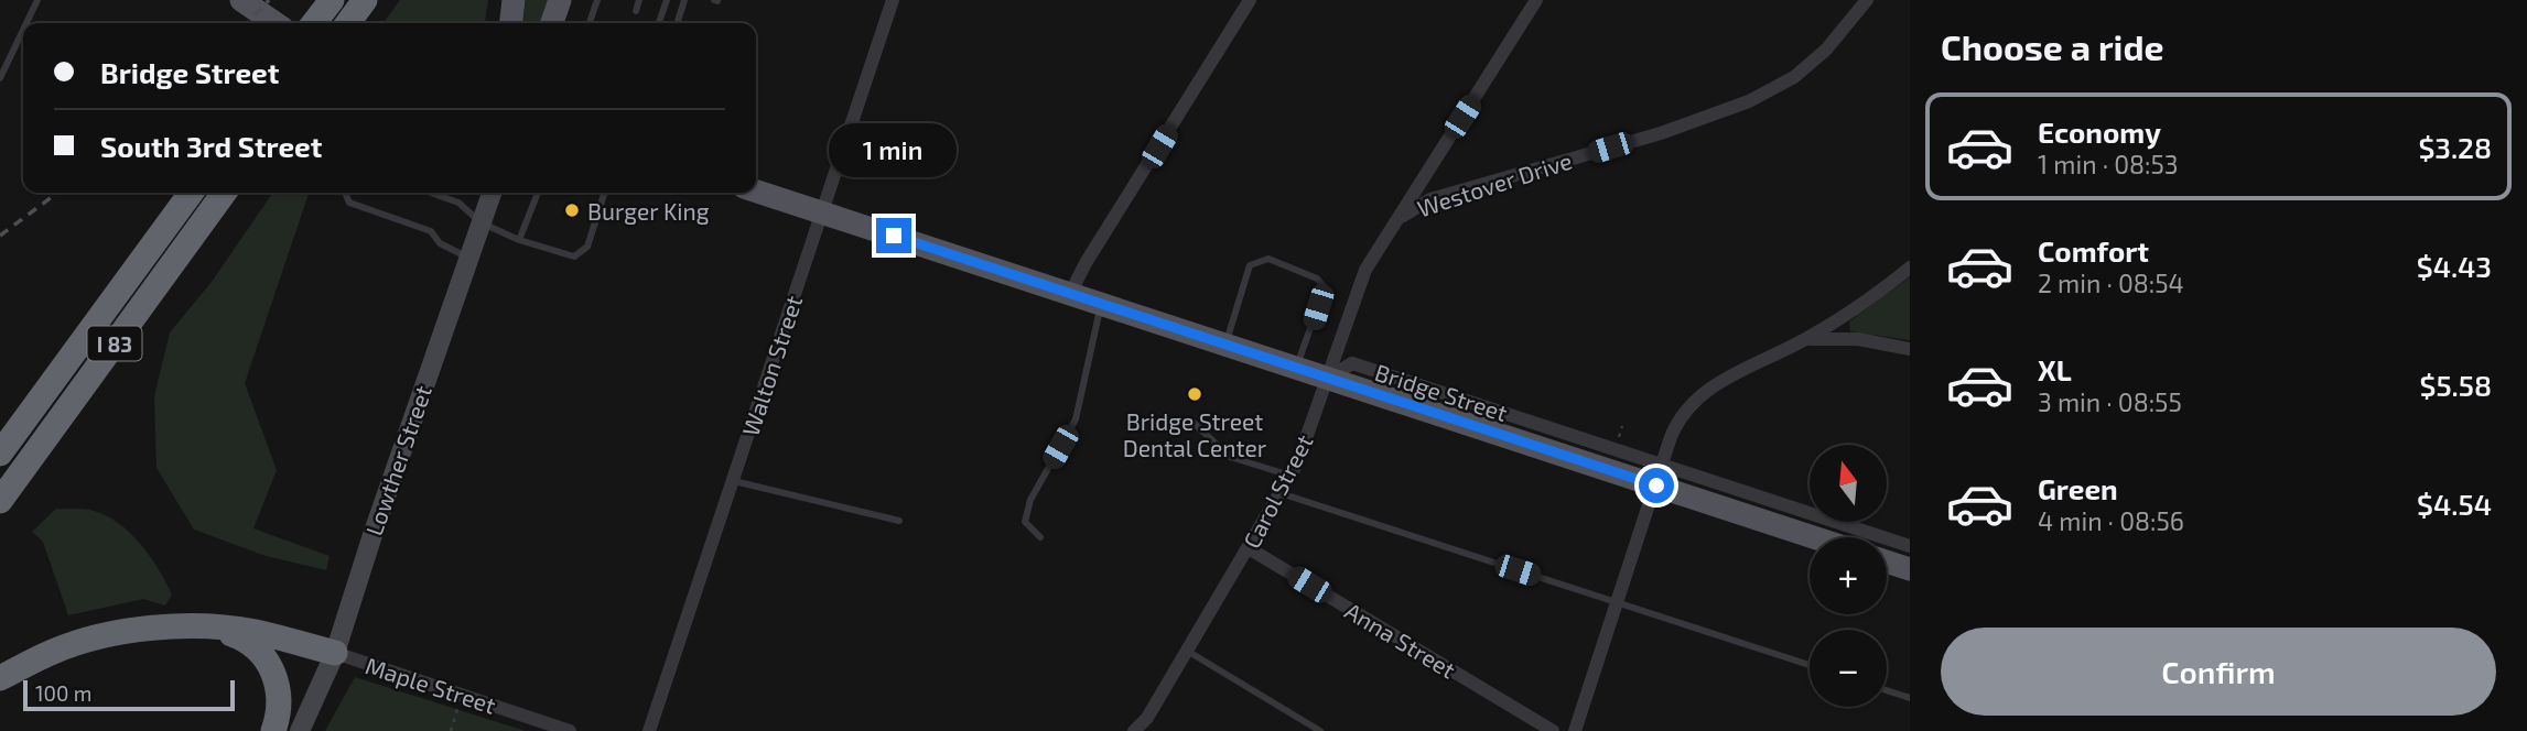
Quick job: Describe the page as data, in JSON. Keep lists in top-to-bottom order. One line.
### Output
{"streets":{"highway":["I 83"],"main road":["Bridge Street","Lowther Street"],"street":["Westover Drive","Walton Street","Carol Street","Anna Street","Maple Street"]},"crossings":[["Westover Drive","Carol Street"],["Walton Street","Bridge Street"],["Bridge Street","Carol Street"],["Lowther Street","Maple Street"],["Carol Street","Anna Street"]],"places":["Burger King","Bridge Street Dental Center"],"scale_bar":"100 m","north":"top","page":{"heading":"Choose a ride","banner":["Bridge Street","South 3rd Street"],"list":[{"name":"Economy","note":"1 min · 08:53","value":"$3.28"},{"name":"Comfort","note":"2 min · 08:54","value":"$4.43"},{"name":"XL","note":"3 min · 08:55","value":"$5.58"},{"name":"Green","note":"4 min · 08:56","value":"$4.54"}],"bubble":"1 min","map_buttons":["+","−"],"buttons":"Confirm","scale":"100 m"}}
